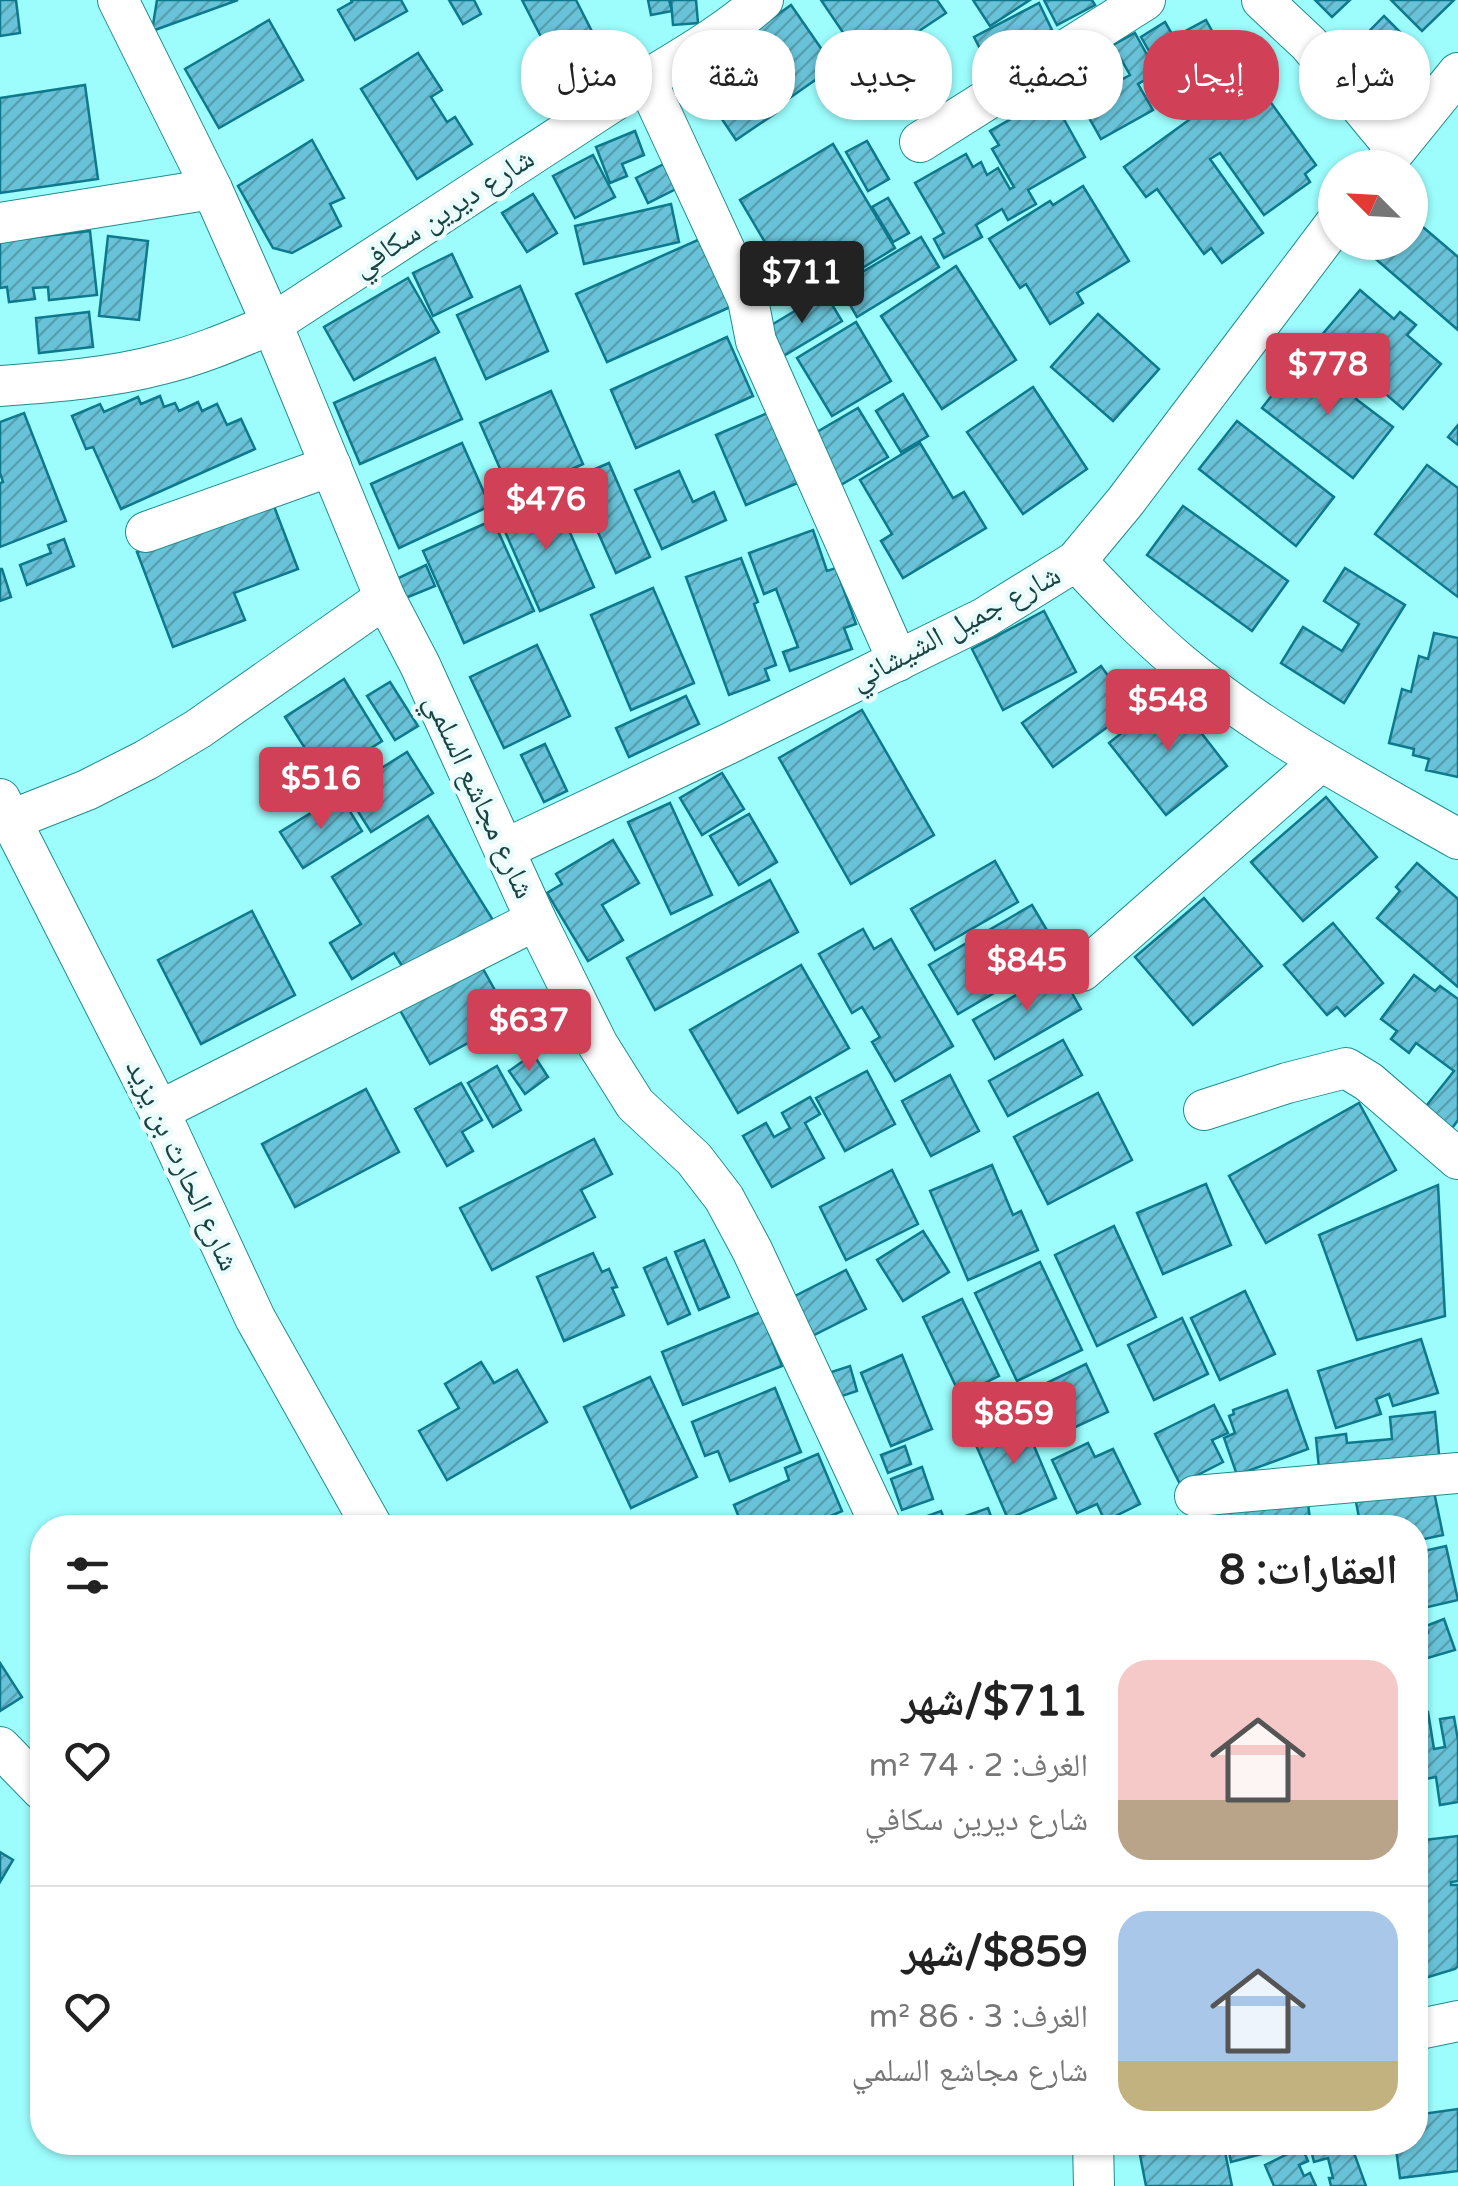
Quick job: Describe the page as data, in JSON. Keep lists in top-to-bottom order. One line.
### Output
{"streets":{"street":["شارع ديرين سكافي","شارع جميل الشيشاني","شارع مجاشع السلمي","شارع الحارث بن يزيد"]},"crossings":[["شارع ديرين سكافي","شارع مجاشع السلمي"],["شارع جميل الشيشاني","شارع مجاشع السلمي"]],"north":"top left","page":{"chip":["شراء","إيجار","تصفية","جديد","شقة","منزل"],"price":["$711","$778","$476","$548","$516","$845","$637","$859"],"heading":"العقارات: 8","list":[{"name":"$711/شهر","note":"الغرف: 2 · 74 m² · شارع ديرين سكافي"},{"name":"$859/شهر","note":"الغرف: 3 · 86 m² · شارع مجاشع السلمي"}]}}
